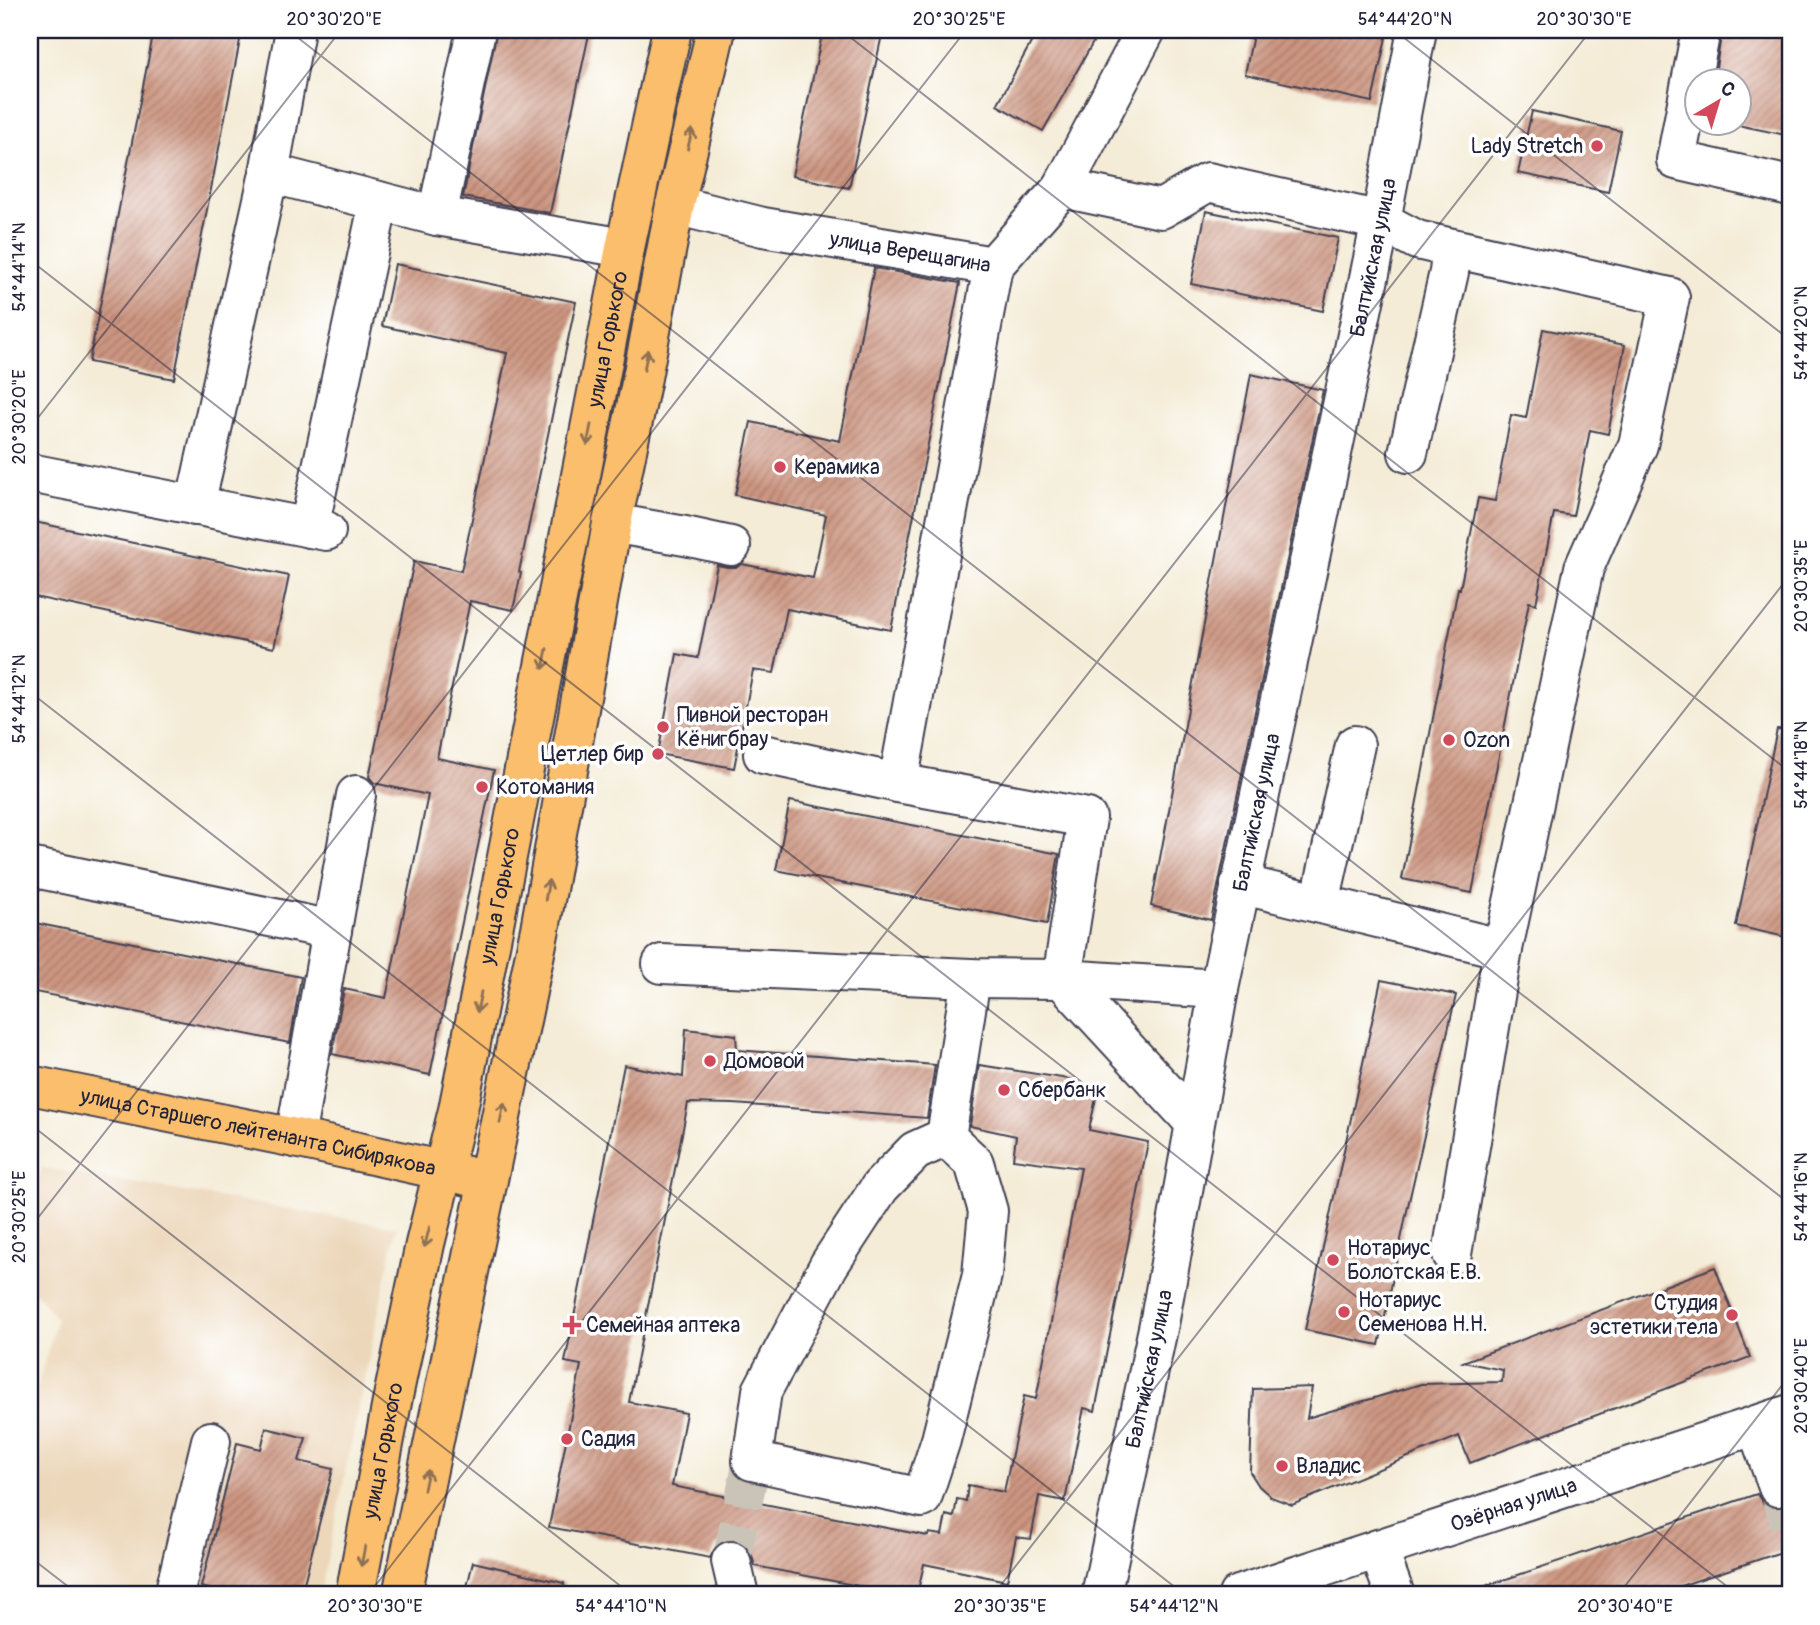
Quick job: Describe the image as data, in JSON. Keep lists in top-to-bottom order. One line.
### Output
{"streets":{"main road":["улица Горького","улица Старшего лейтенанта Сибирякова"],"street":["улица Верещагина","Балтийская улица","Озёрная улица"]},"crossings":[["улица Верещагина","улица Горького"],["улица Горького","улица Старшего лейтенанта Сибирякова"]],"places":{"other":["Lady Stretch","Керамика","Пивной ресторан Кёнигбрау","Ozon","Цетлер бир","Котомания","Домовой","Сбербанк","Нотариус Болотская Е.В.","Нотариус Семенова Н.Н.","Студия эстетики тела","Садия","Владис"],"health":["Семейная аптека"]},"north":"top right","coordinates":["20°30'20\"E","20°30'25\"E","54°44'20\"N","20°30'30\"E","54°44'14\"N","20°30'35\"E","54°44'12\"N","54°44'18\"N","54°44'16\"N","20°30'40\"E","54°44'10\"N"]}
